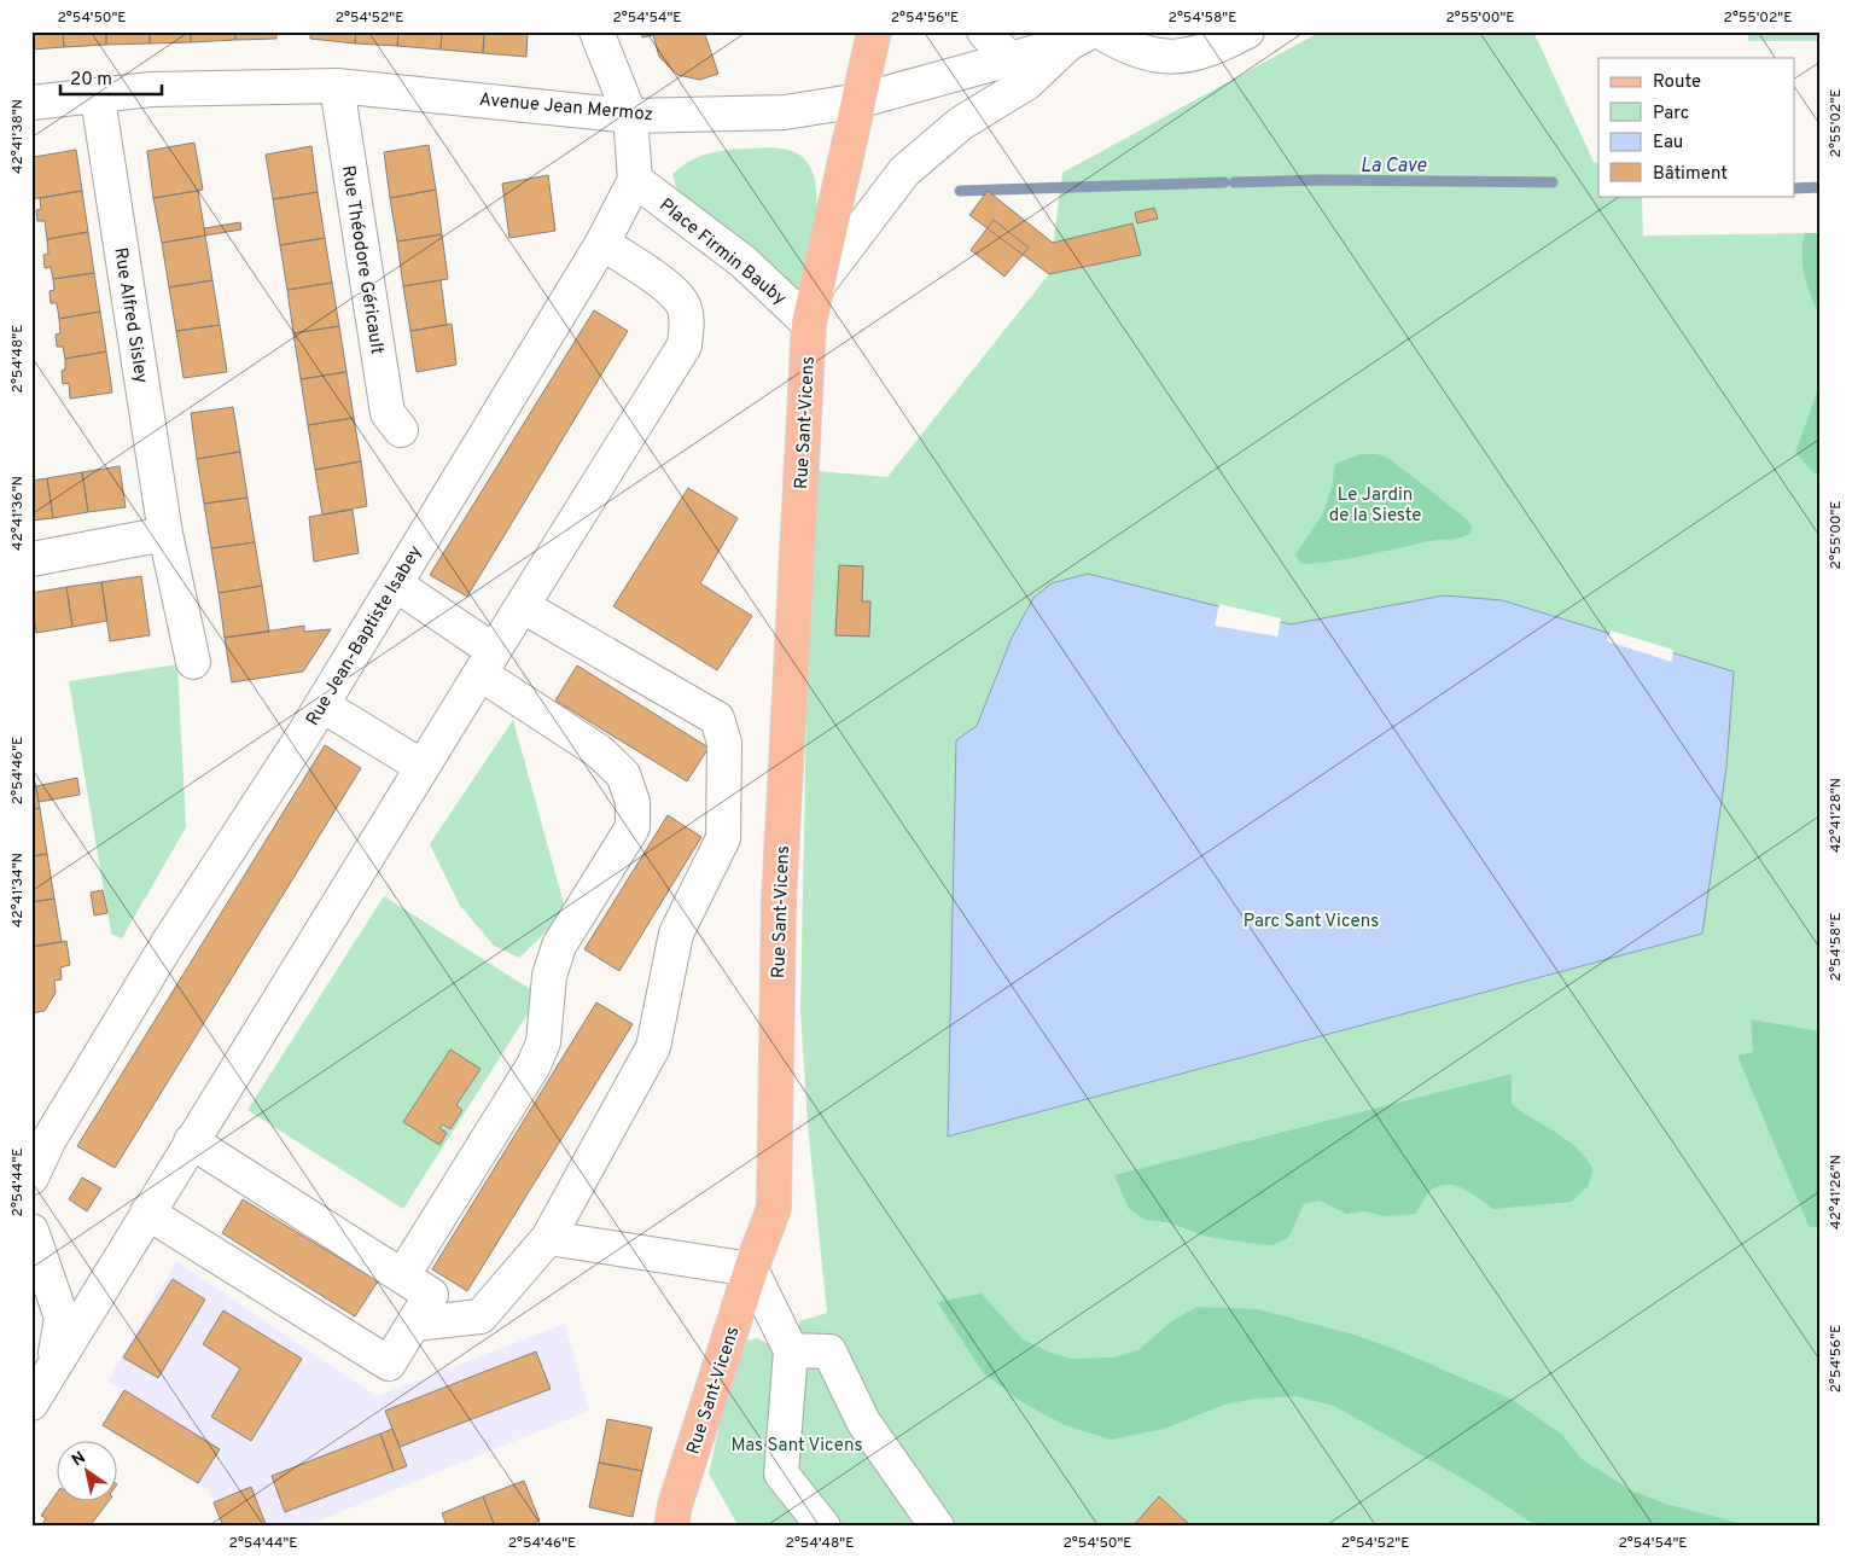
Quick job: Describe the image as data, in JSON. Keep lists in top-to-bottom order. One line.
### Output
{"streets":{"main road":["Rue Sant-Vicens"],"street":["Avenue Jean Mermoz","Place Firmin Bauby","Rue Théodore Géricault","Rue Alfred Sisley","Rue Jean-Baptiste Isabey"]},"crossings":[["Avenue Jean Mermoz","Rue Théodore Géricault"],["Avenue Jean Mermoz","Rue Alfred Sisley"],["Avenue Jean Mermoz","Rue Sant-Vicens"],["Place Firmin Bauby","Rue Sant-Vicens"],["Place Firmin Bauby","Rue Jean-Baptiste Isabey"]],"water":["La Cave"],"parks":["Le Jardin de la Sieste","Parc Sant Vicens","Mas Sant Vicens"],"legend":["Route","Parc","Eau","Bâtiment"],"scale_bar":"20 m","north":"top left","coordinates":["2°54'50\"E","2°54'52\"E","2°54'54\"E","2°54'56\"E","2°54'58\"E","2°55'00\"E","2°55'02\"E","42°41'38\"N","2°54'48\"E","42°41'36\"N","2°54'46\"E","42°41'28\"N","42°41'34\"N","2°54'44\"E","42°41'26\"N"]}
